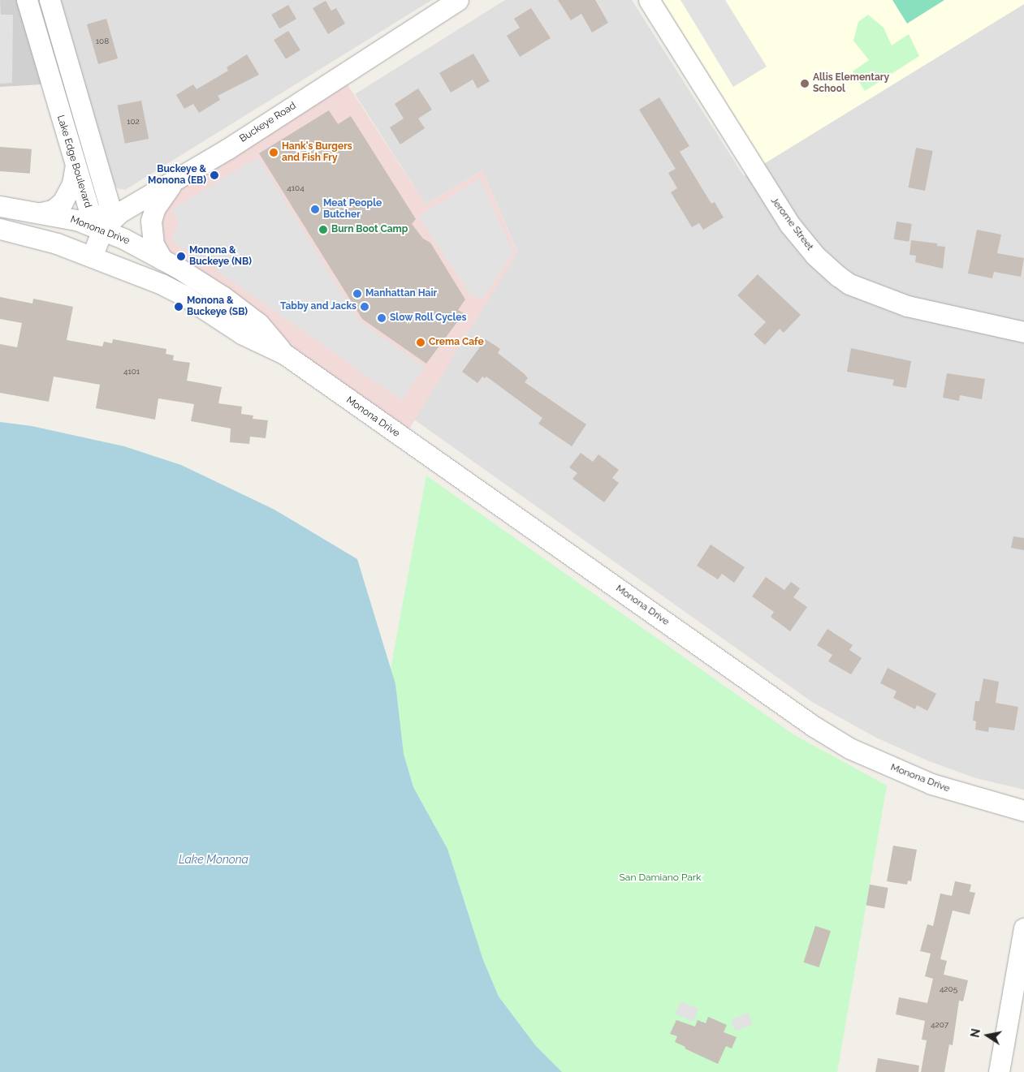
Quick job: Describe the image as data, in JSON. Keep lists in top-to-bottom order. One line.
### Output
{"streets":{"street":["Buckeye Road","Lake Edge Boulevard","Jerome Street","Monona Drive"]},"crossings":[["Buckeye Road","Lake Edge Boulevard"],["Buckeye Road","Monona Drive"],["Lake Edge Boulevard","Monona Drive"]],"water":["Lake Monona"],"parks":["San Damiano Park"],"places":["Allis Elementary School","Hank's Burgers and Fish Fry","Buckeye & Monona (EB)","Meat People Butcher","Burn Boot Camp","Monona & Buckeye (NB)","Manhattan Hair","Monona & Buckeye (SB)","Tabby and Jacks","Slow Roll Cycles","Crema Cafe"],"house_numbers":["108","102","4104","4101","4205","4207"],"north":"left"}
